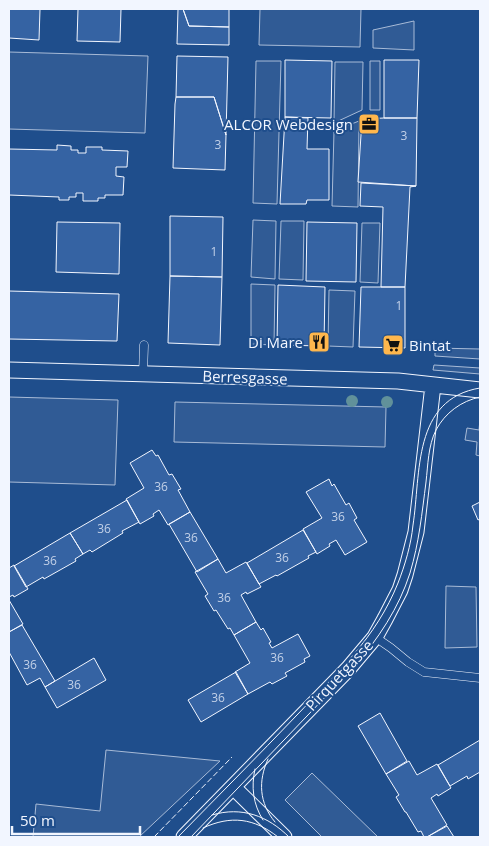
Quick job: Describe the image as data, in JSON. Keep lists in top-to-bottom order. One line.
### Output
{"streets":{"street":["Berresgasse","Pirquetgasse"]},"crossings":[["Berresgasse","Pirquetgasse"]],"places":{"office":["ALCOR Webdesign"],"restaurant":["Di Mare"],"supermarket":["Bintat"]},"house_numbers":["3","3","1","1","36","36","36","36","36","36","36","36","36","36","36"],"scale_bar":"50 m"}
